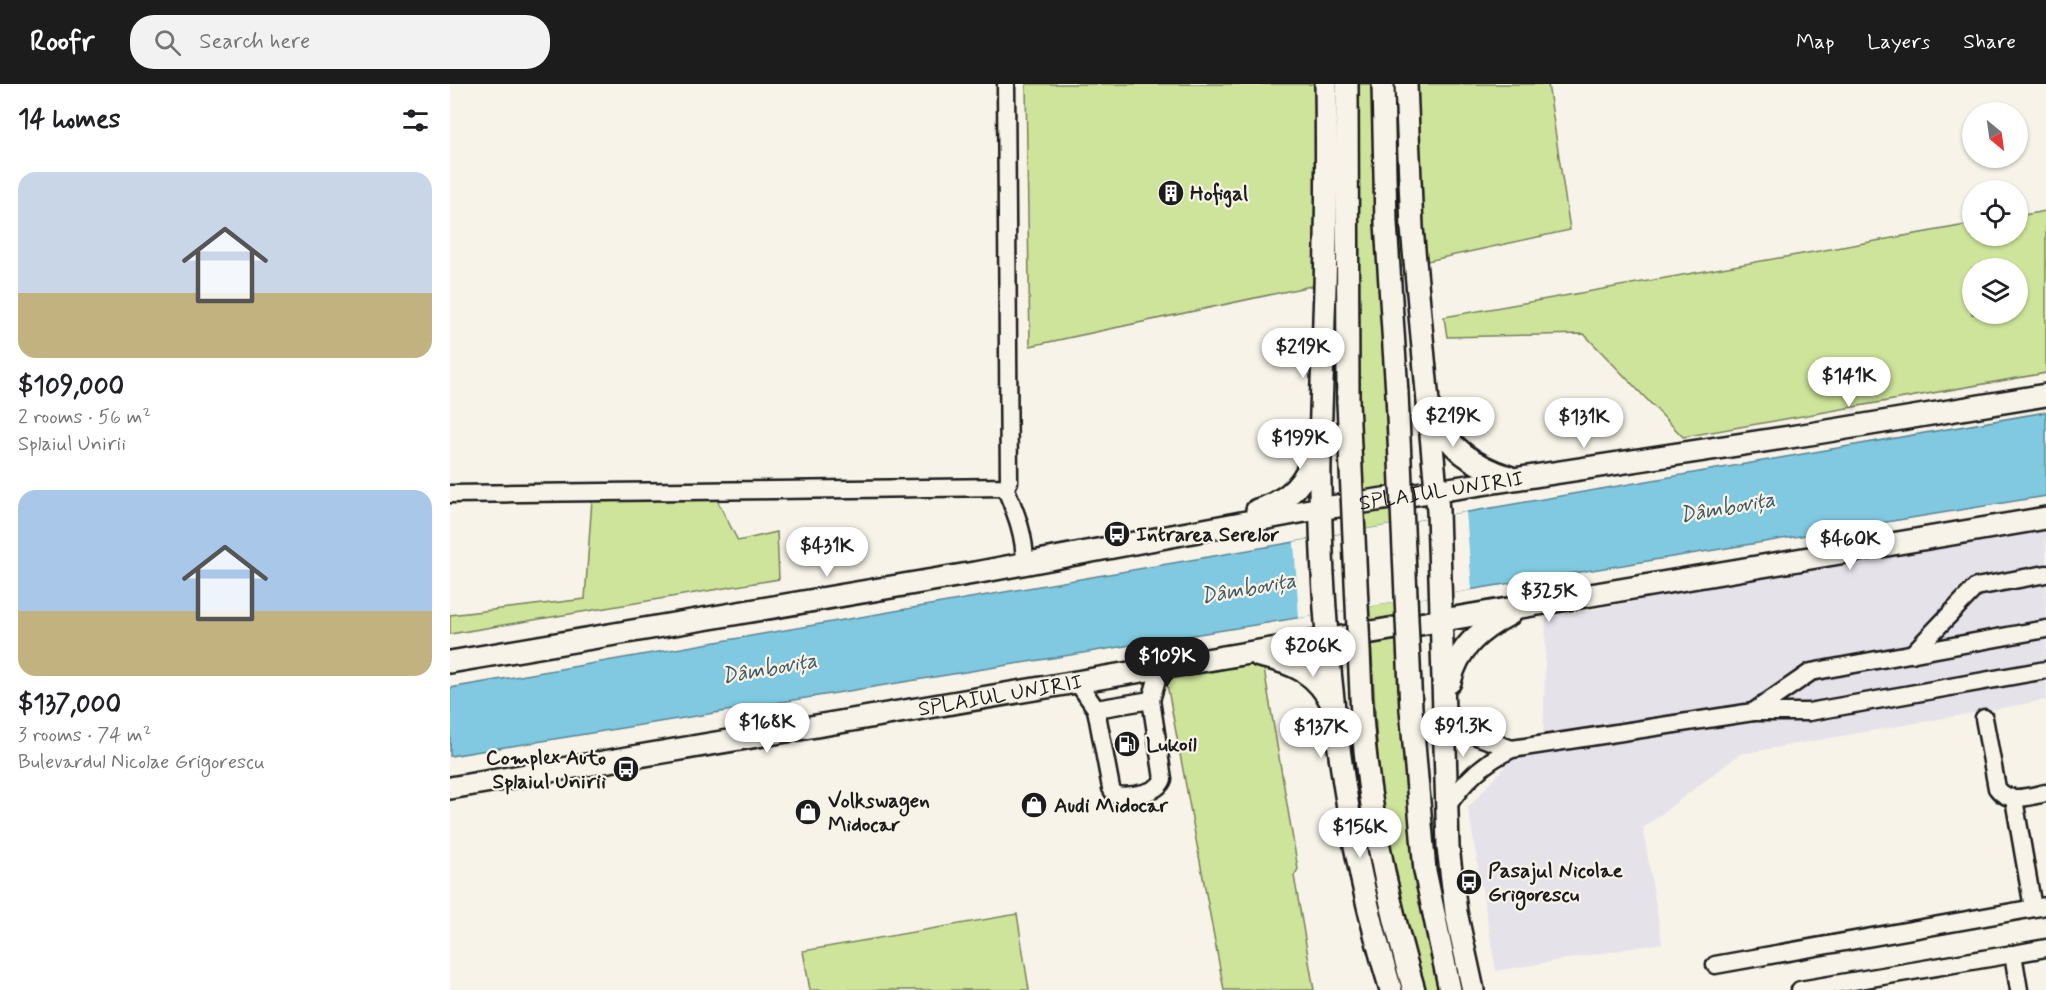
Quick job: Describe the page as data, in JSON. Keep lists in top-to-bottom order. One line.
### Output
{"streets":{"main road":["SPLAIUL UNIRII"]},"water":["Dâmbovița"],"places":{"building":["Hofigal"],"bus stop":["Intrarea Serelor","Complex Auto Splaiul Unirii","Pasajul Nicolae Grigorescu"],"fuel station":["Lukoil"],"shop":["Audi Midocar","Volkswagen Midocar"]},"north":"bottom right","page":{"header":"Roofr","search":"Search here","nav":["Map","Layers","Share"],"heading":"14 homes","list":[{"name":"$109,000","note":"2 rooms · 56 m² · Splaiul Unirii"},{"name":"$137,000","note":"3 rooms · 74 m² · Bulevardul Nicolae Grigorescu"}],"price":["$219K","$141K","$219K","$131K","$199K","$460K","$431K","$325K","$206K","$109K","$168K","$91.3K","$137K","$156K"]}}
